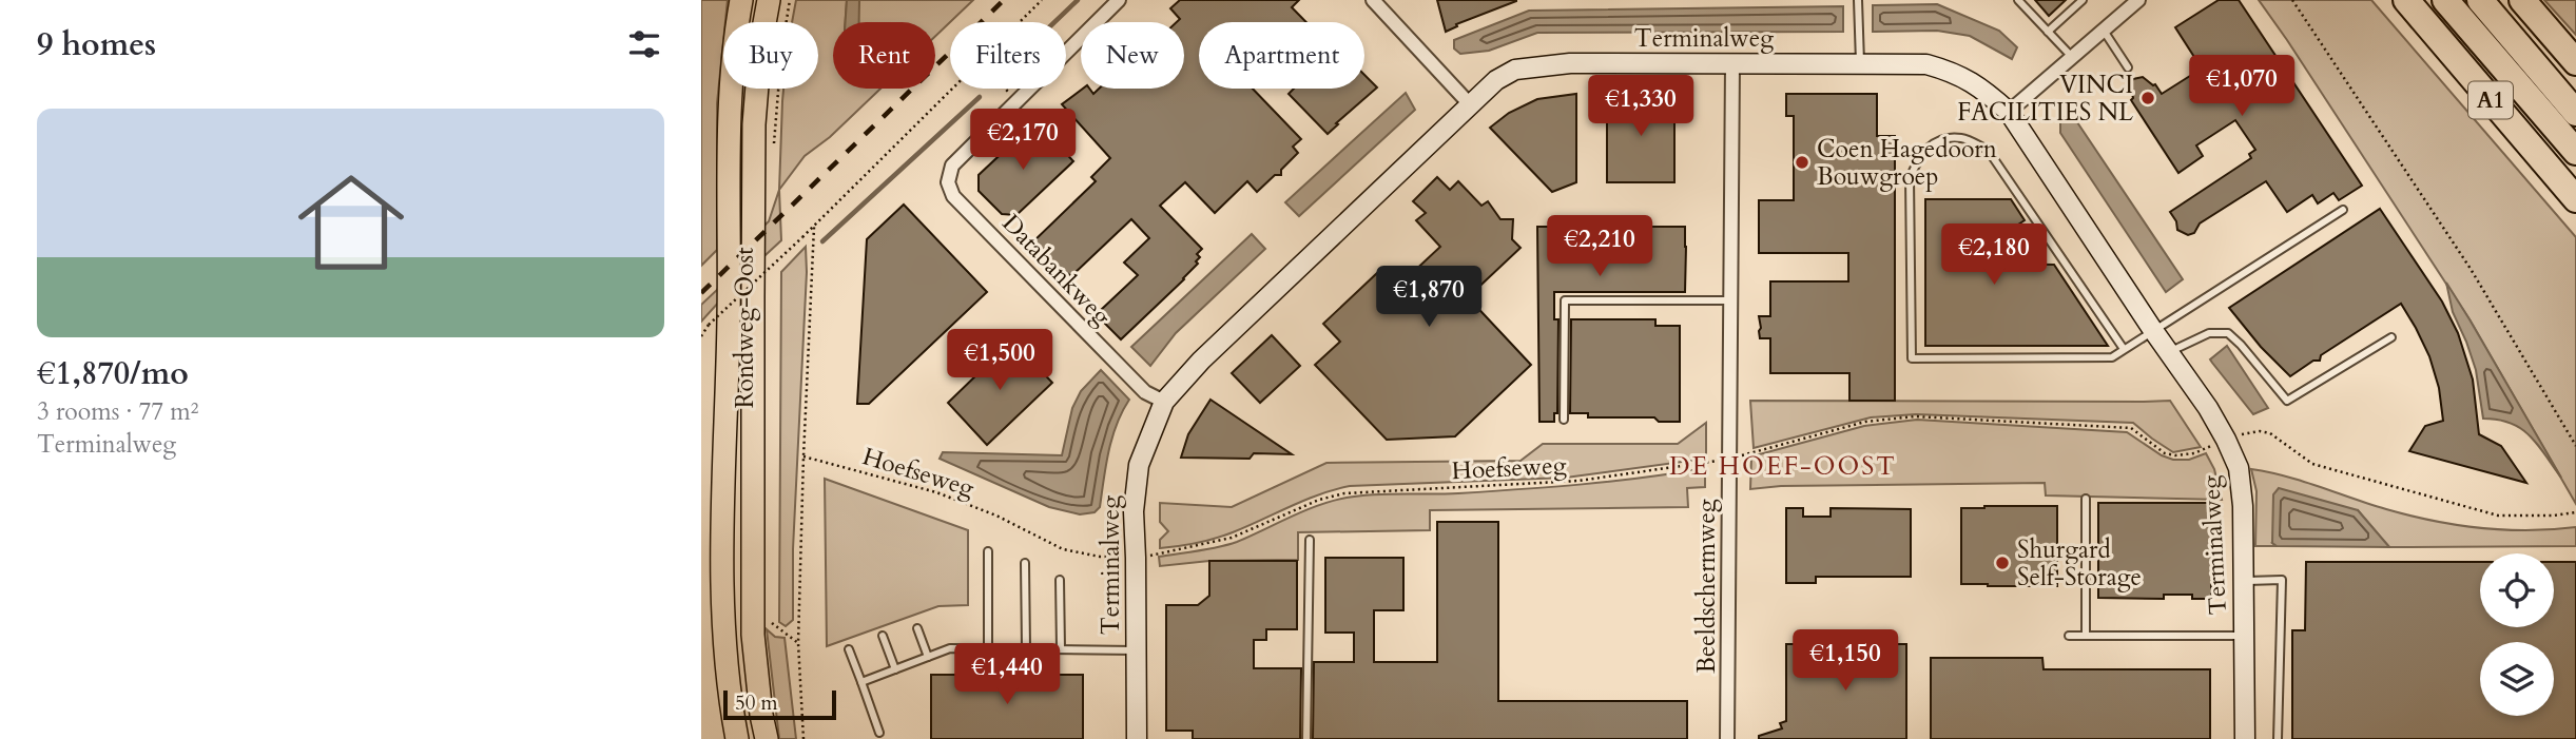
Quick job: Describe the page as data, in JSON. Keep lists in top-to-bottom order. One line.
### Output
{"streets":{"highway":["A1"],"main road":["Rondweg-Oost"],"street":["Terminalweg","Databankweg","Beeldschermweg"],"path":["Hoefseweg"]},"crossings":[["Terminalweg","Databankweg"],["Terminalweg","Hoefseweg"],["Terminalweg","Beeldschermweg"],["Hoefseweg","Beeldschermweg"]],"districts":["DE HOEF-OOST"],"places":["VINCI FACILITIES NL","Coen Hagedoorn Bouwgroep","Shurgard Self-Storage"],"scale_bar":"50 m","page":{"heading":"9 homes","chip":["Buy","Rent","Filters","New","Apartment"],"price":["€1,070","€1,330","€2,170","€2,210","€2,180","€1,870","€1,500","€1,150","€1,440"],"list":[{"name":"€1,870/mo","note":"3 rooms · 77 m² · Terminalweg"}],"scale":"50 m"}}
